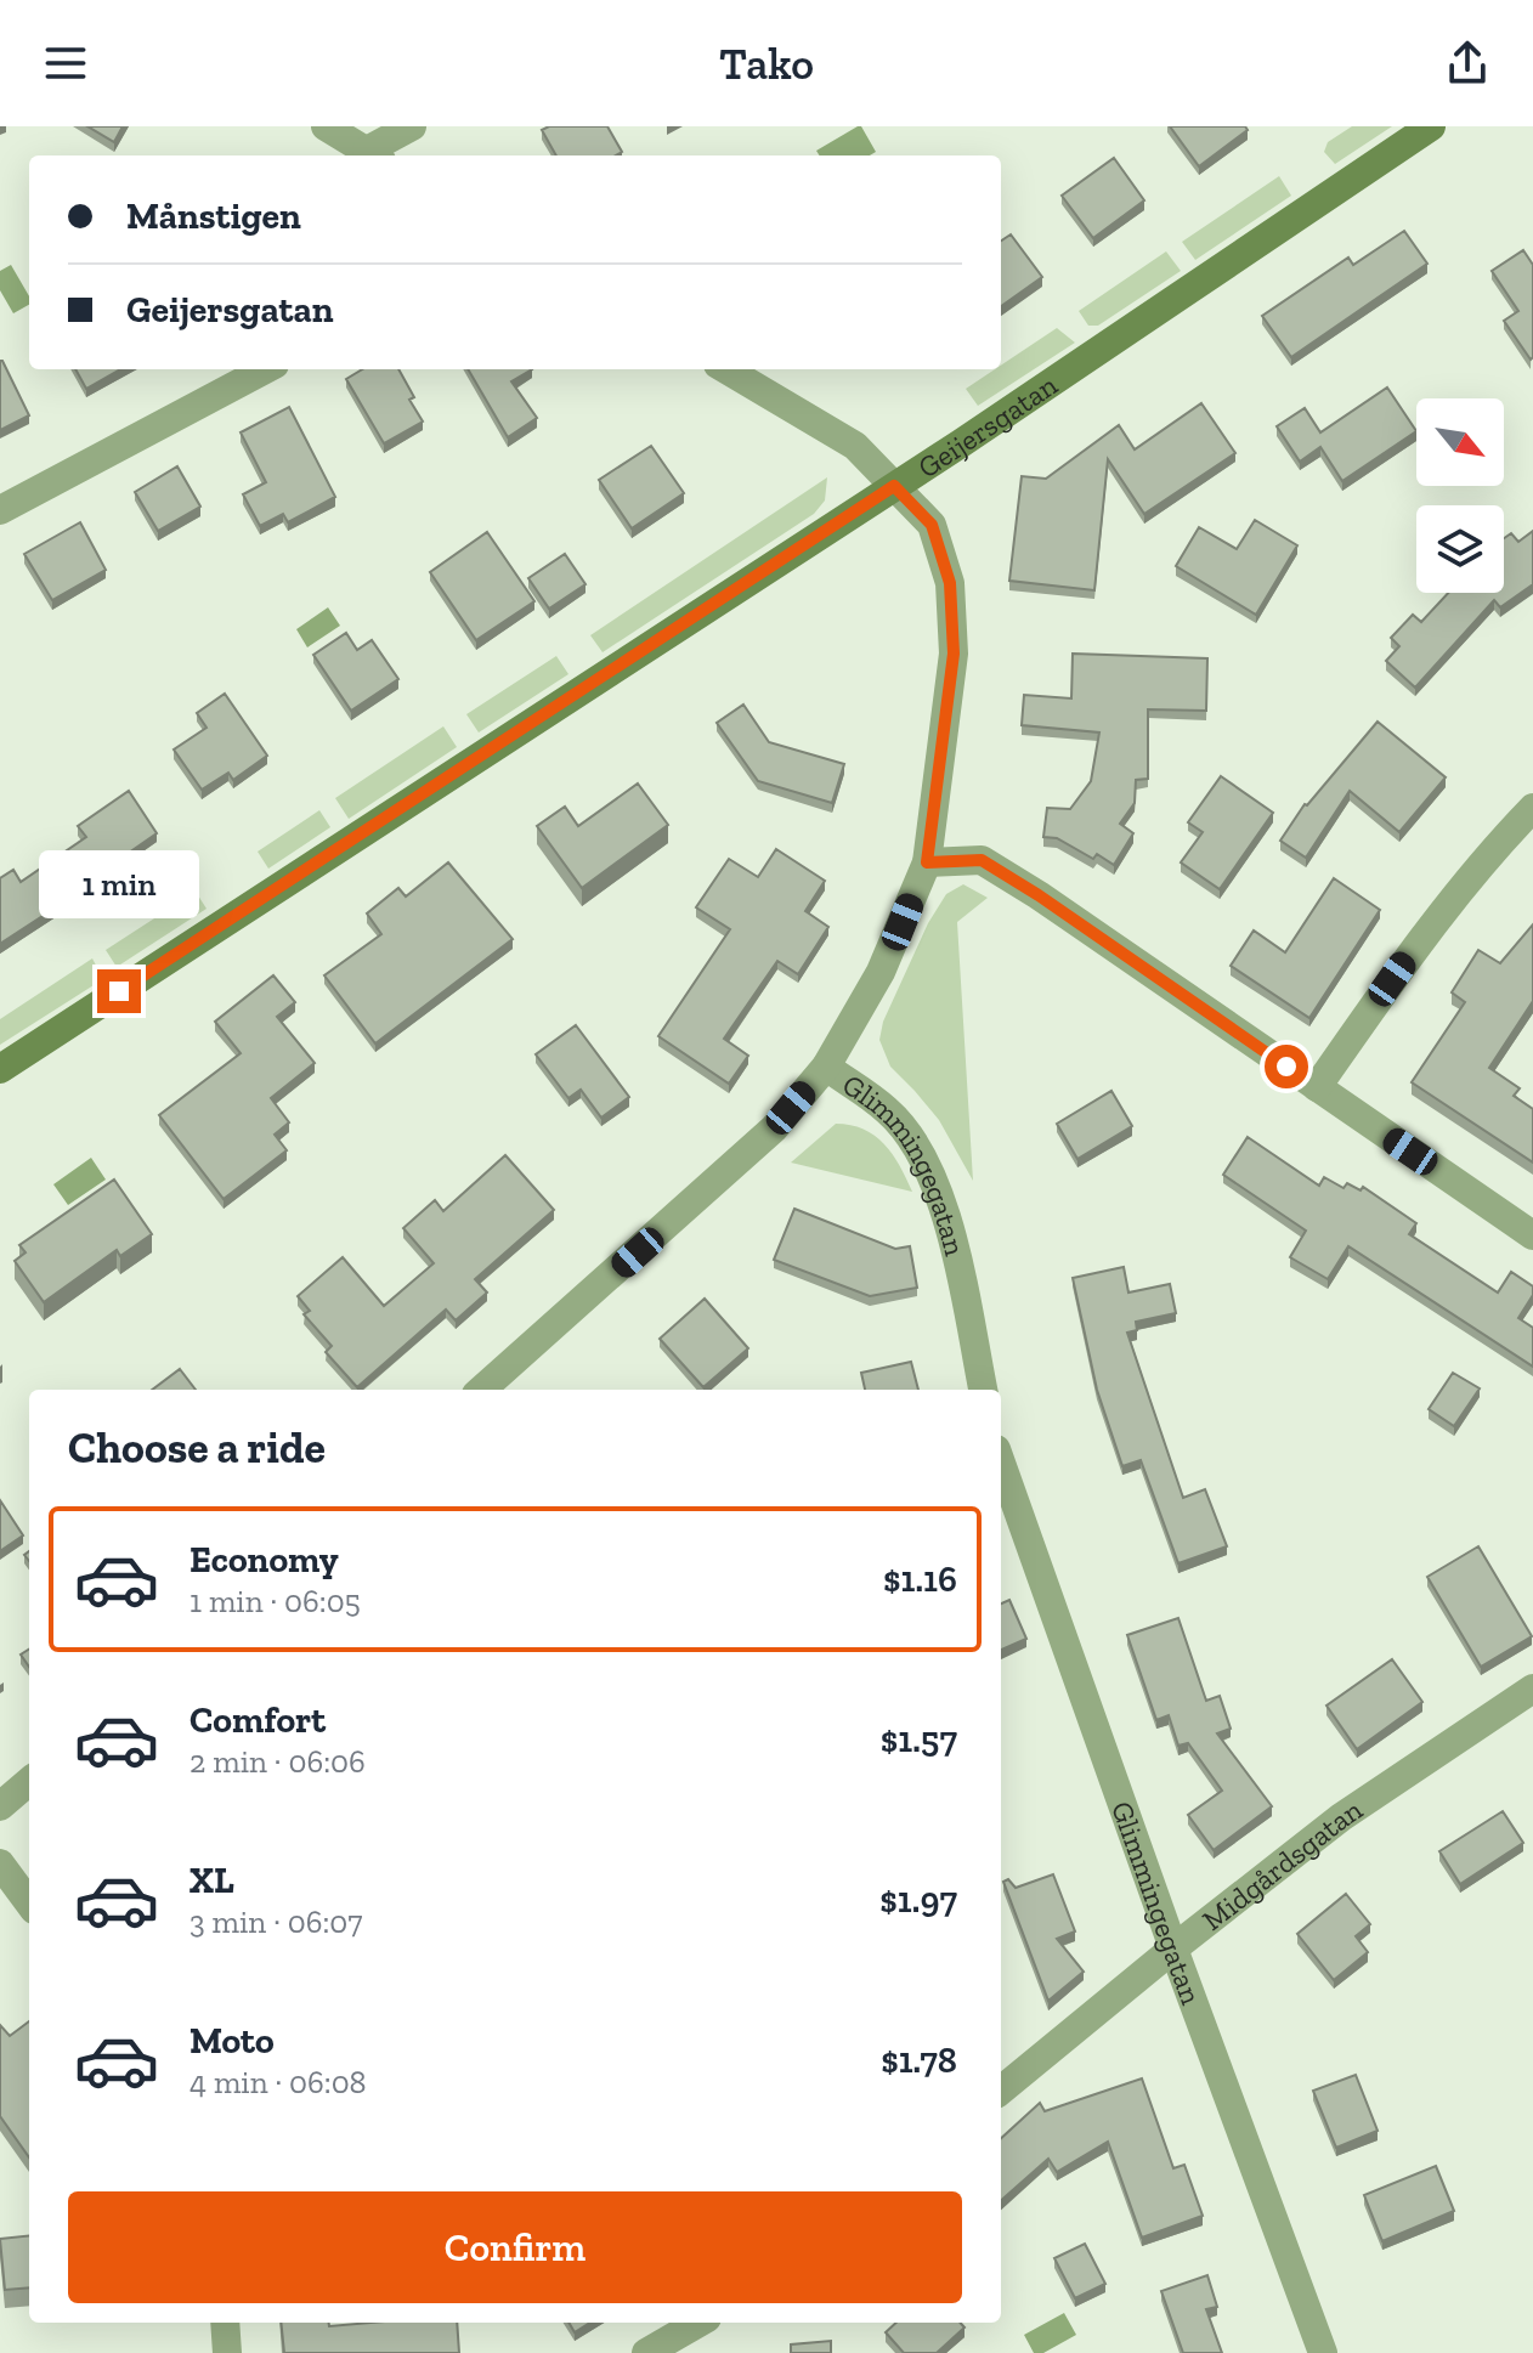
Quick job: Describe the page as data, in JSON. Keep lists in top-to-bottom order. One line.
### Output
{"streets":{"street":["Geijersgatan","Glimmingegatan","Midgårdsgatan"]},"crossings":[["Glimmingegatan","Midgårdsgatan"]],"north":"bottom right","page":{"header":"Tako","banner":["Månstigen","Geijersgatan"],"bubble":"1 min","heading":"Choose a ride","list":[{"name":"Economy","note":"1 min · 06:05","value":"$1.16"},{"name":"Comfort","note":"2 min · 06:06","value":"$1.57"},{"name":"XL","note":"3 min · 06:07","value":"$1.97"},{"name":"Moto","note":"4 min · 06:08","value":"$1.78"}],"buttons":"Confirm"}}
